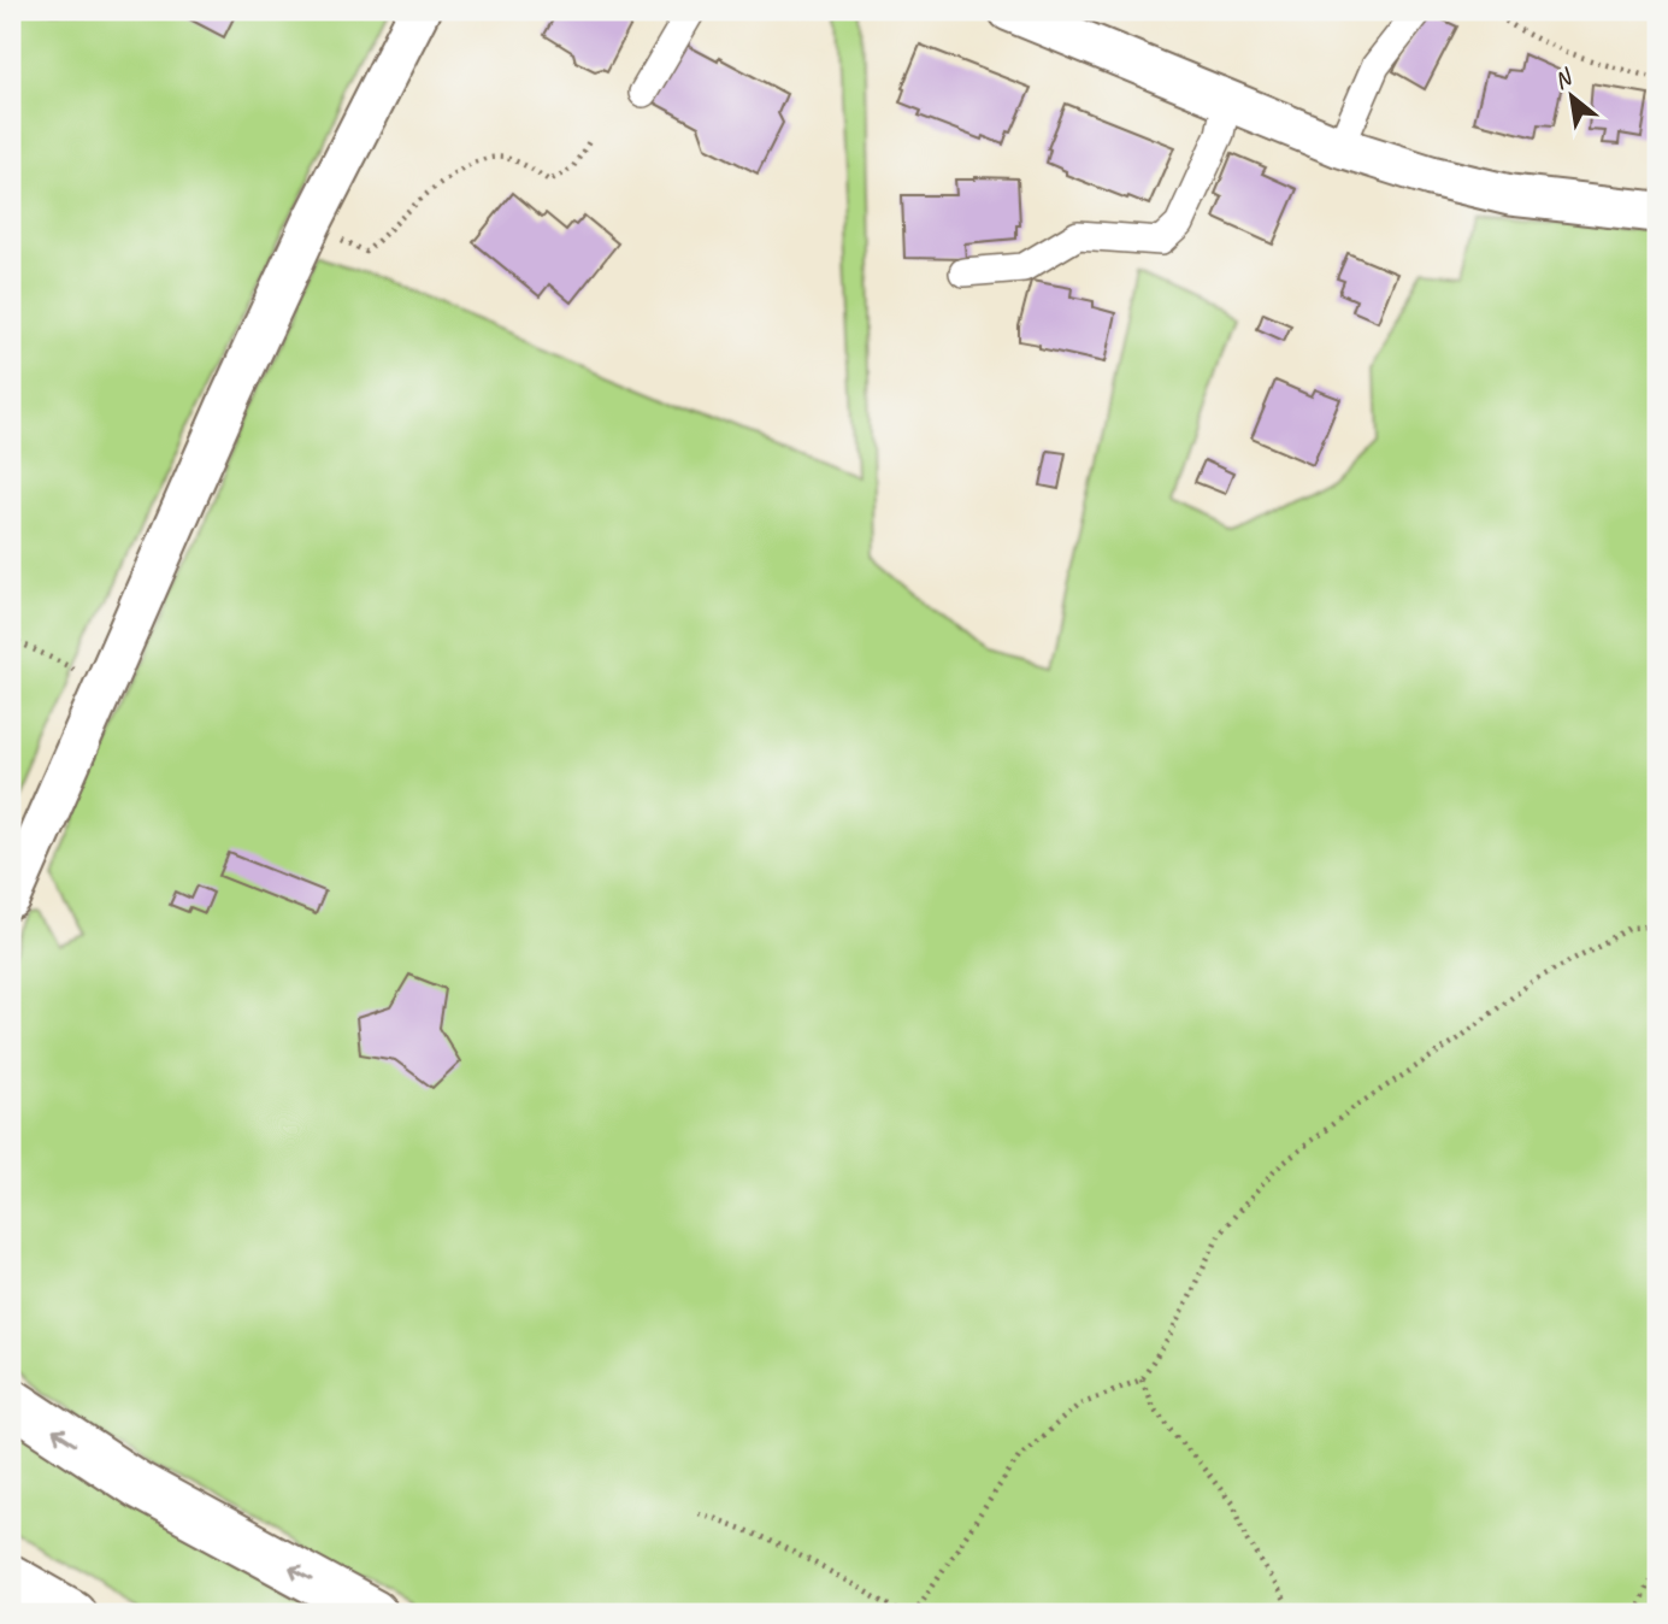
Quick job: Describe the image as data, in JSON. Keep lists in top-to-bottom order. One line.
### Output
{"north":"top left"}
